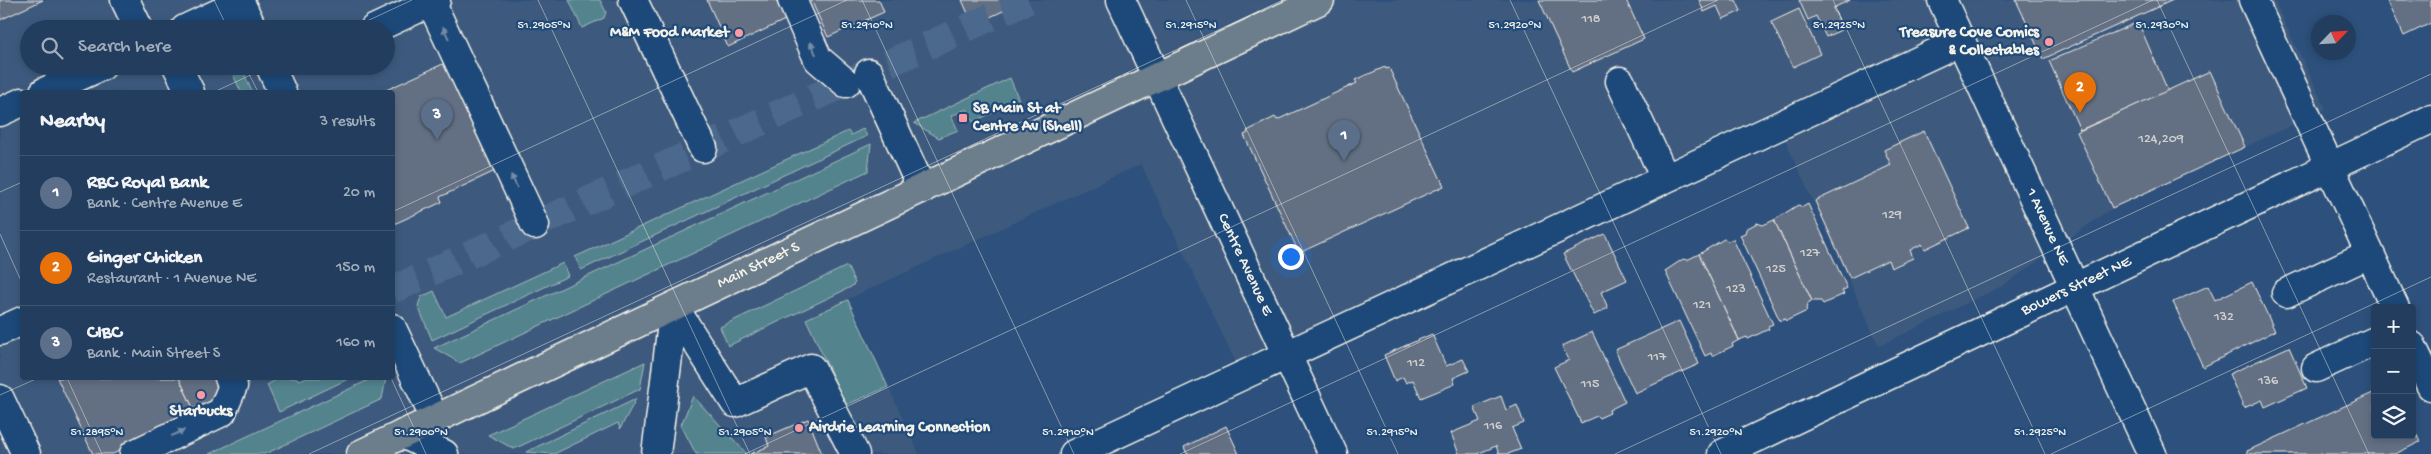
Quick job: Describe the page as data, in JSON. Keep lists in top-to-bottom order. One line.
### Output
{"streets":{"main road":["Main Street S"],"street":["1 Avenue NE","Centre Avenue E","Bowers Street NE"]},"crossings":[["1 Avenue NE","Bowers Street NE"],["Centre Avenue E","Main Street S"]],"places":{"other":["M&M Food Market","Treasure Cove Comics & Collectables","Starbucks","Airdrie Learning Connection"],"transit":["SB Main St at Centre Av (Shell)"]},"house_numbers":["118","124,209","129","127","125","123","121","132","117","112","136","115","116"],"north":"top right","page":{"search":"Search here","pins":["2","3","1"],"heading":["Nearby","3 results"],"list":[{"mark":"1","name":"RBC Royal Bank","note":"Bank · Centre Avenue E","value":"20 m"},{"mark":"2","name":"Ginger Chicken","note":"Restaurant · 1 Avenue NE","value":"150 m"},{"mark":"3","name":"CIBC","note":"Bank · Main Street S","value":"160 m"}],"map_buttons":["+","−"]},"coordinates":["51.2905°N","51.2910°N","51.2920°N","51.2925°N","51.2915°N","51.2930°N","51.2895°N","51.2900°N"]}
